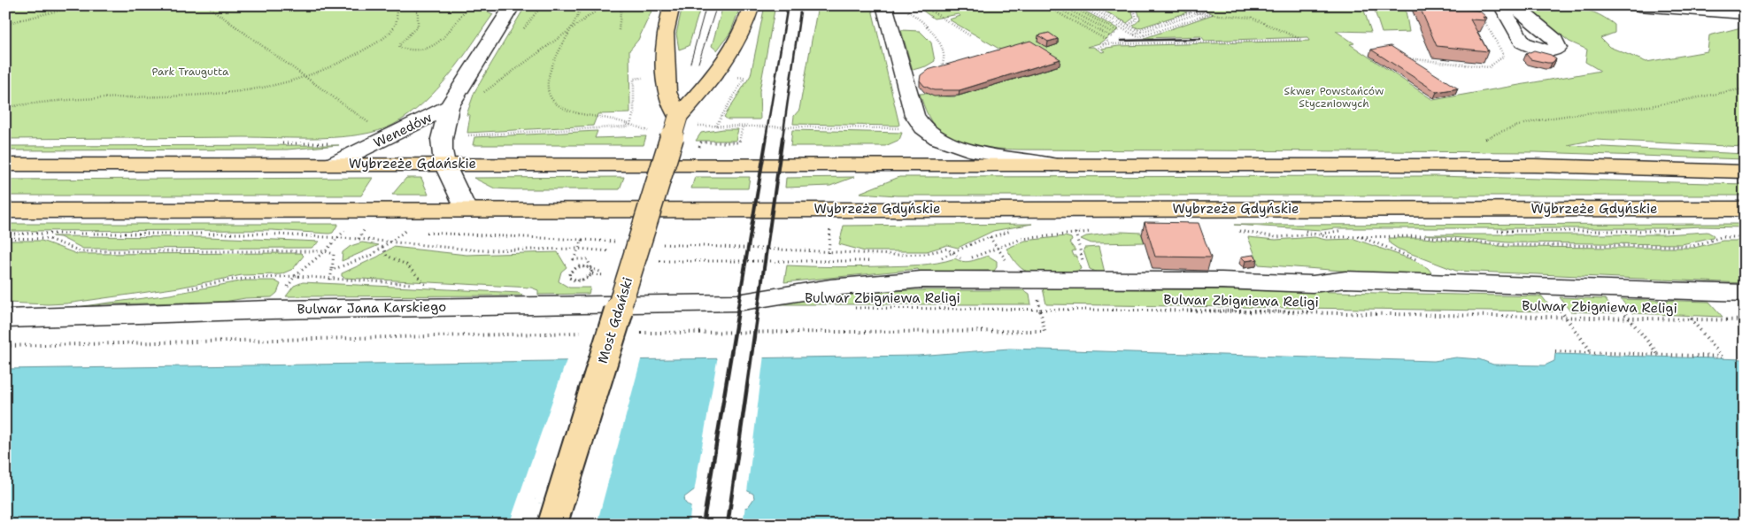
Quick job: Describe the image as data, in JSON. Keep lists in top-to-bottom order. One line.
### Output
{"streets":{"main road":["Wybrzeże Gdańskie","Wybrzeże Gdyńskie","Most Gdański"],"street":["Wenedów","Bulwar Jana Karskiego"],"path":["Bulwar Zbigniewa Religi"]},"crossings":[["Wenedów","Wybrzeże Gdańskie"],["Wenedów","Wybrzeże Gdyńskie"]],"parks":["Park Traugutta","Skwer Powstańców Styczniowych"]}
